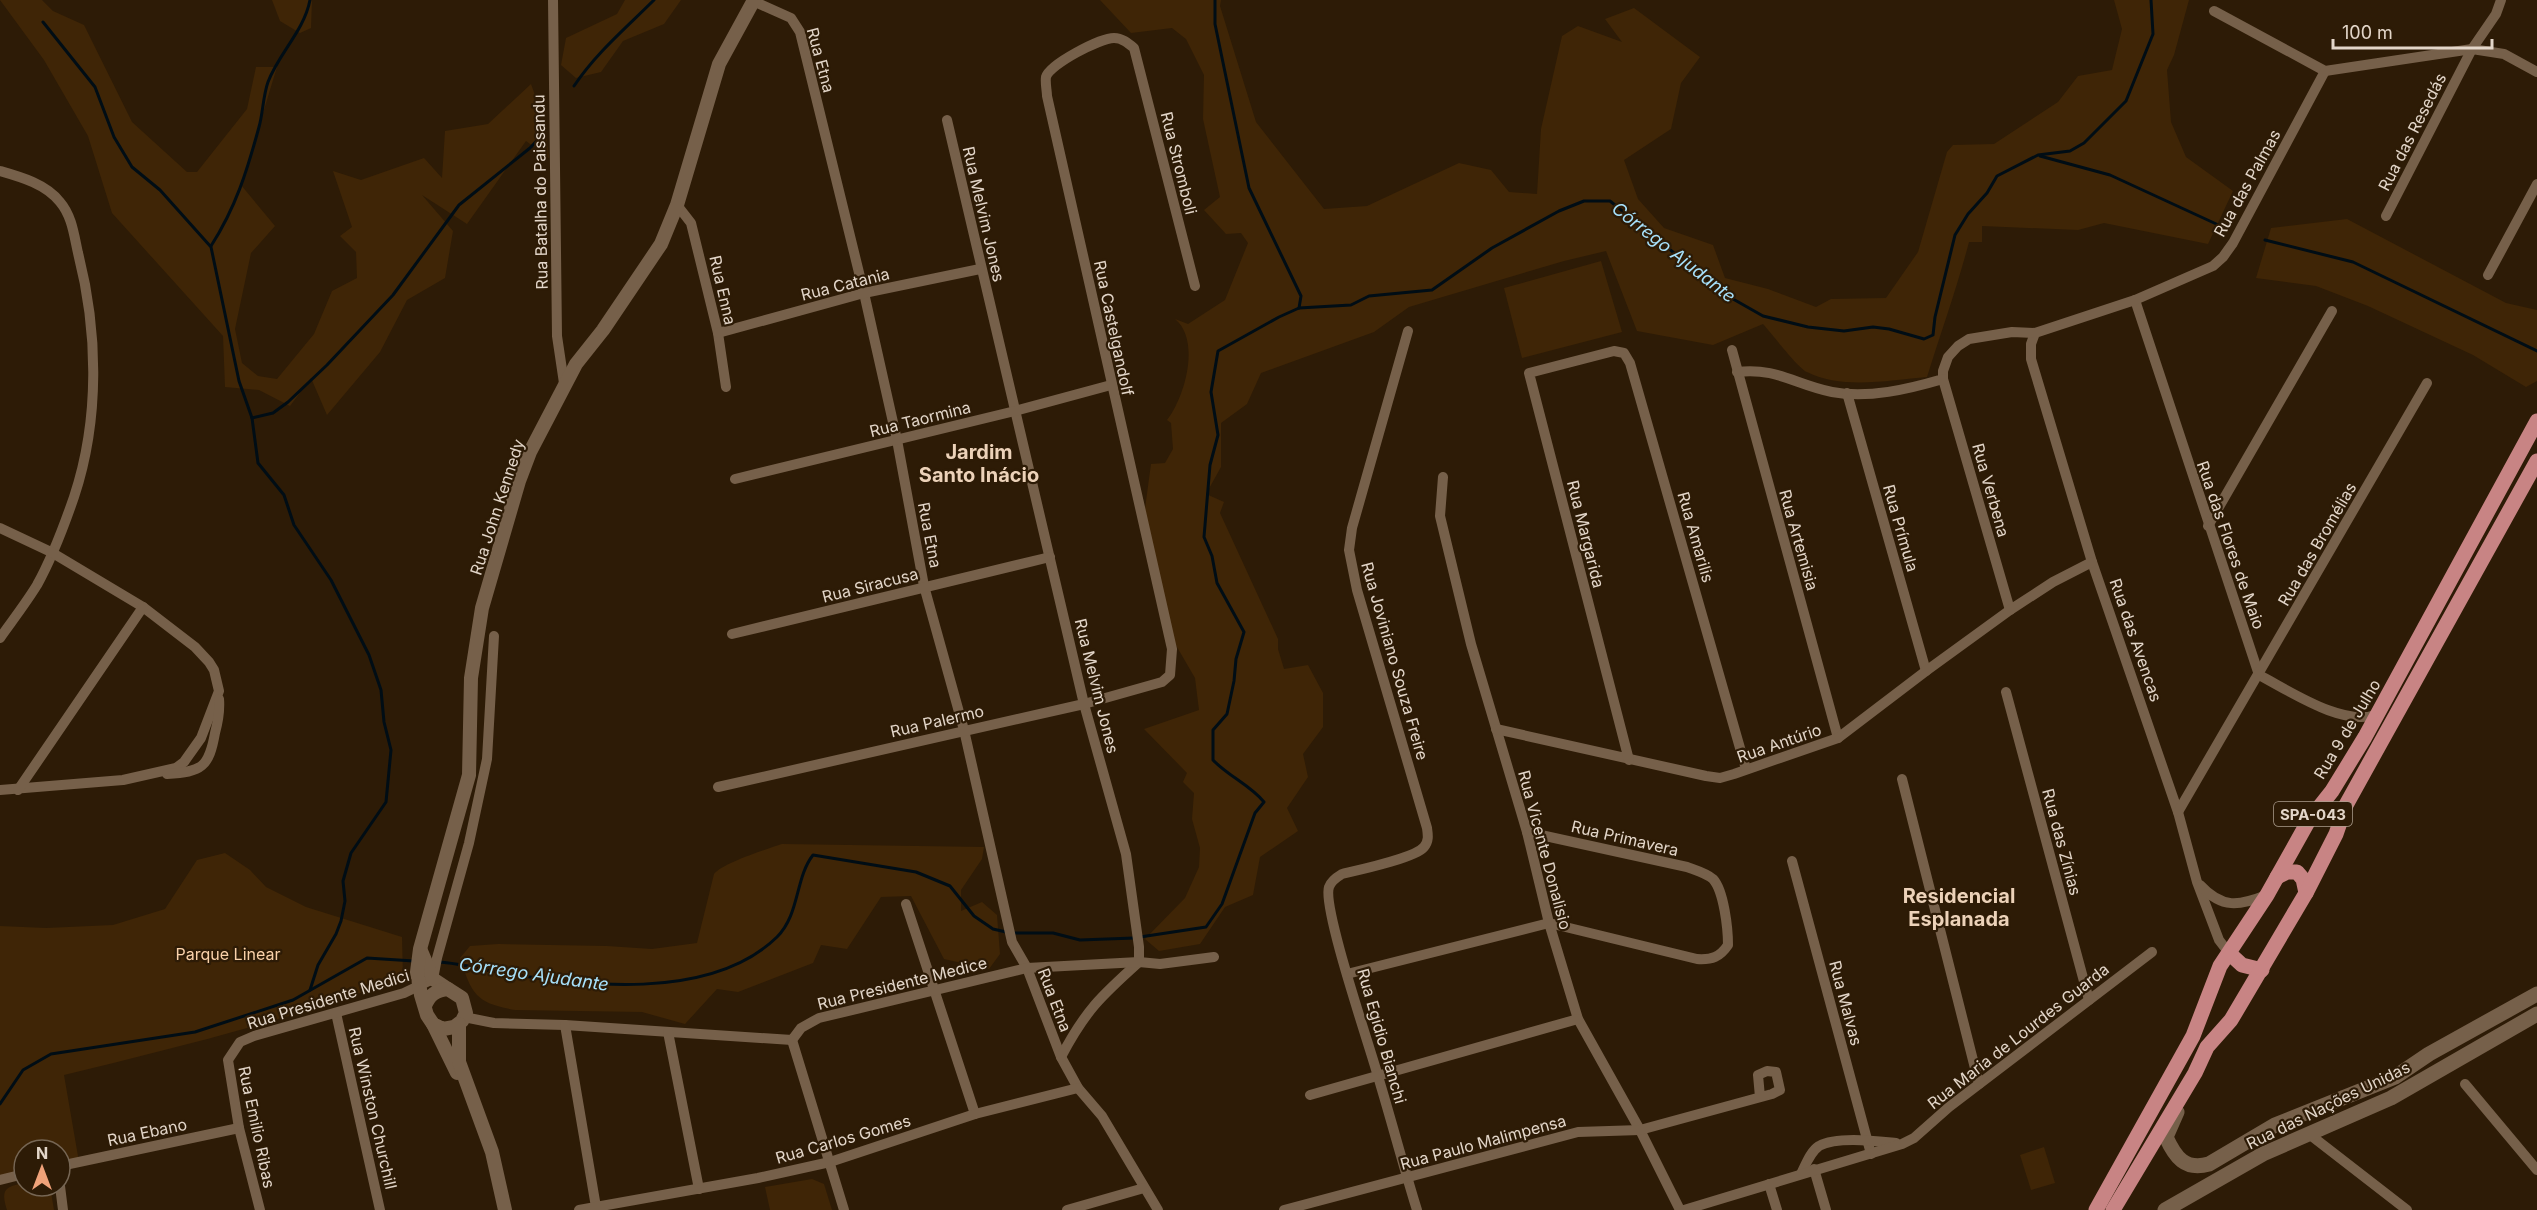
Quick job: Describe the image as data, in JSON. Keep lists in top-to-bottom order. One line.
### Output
{"streets":{"main road":["Rua 9 de Julho","SPA-043","Rua das Nações Unidas"],"street":["Rua Etna","Rua das Resedás","Rua Stromboli","Rua das Palmas","Rua Batalha do Paissandu","Rua Melvim Jones","Rua Catania","Rua Enna","Rua Castelgandolf","Rua Taormina","Rua Verbena","Rua John Kennedy","Rua Prímula","Rua Margarida","Rua Amarilis","Rua Artemisia","Rua das Bromélias","Rua das Flores de Maio","Rua Siracusa","Rua das Avencas","Rua Joviniano Souza Freire","Rua Palermo","Rua Antúrio","Rua Primavera","Rua das Zínias","Rua Vicente Donalisio","Rua Presidente Medice","Rua Presidente Medici","Rua Malvas","Rua Egidio Bianchi","Rua Maria de Lourdes Guarda","Rua Winston Churchill","Rua Emilio Ribas","Rua Ebano","Rua Carlos Gomes","Rua Paulo Malimpensa"]},"crossings":[["Rua Etna","Rua Catania"],["Rua Etna","Rua Taormina"],["Rua Etna","Rua John Kennedy"],["Rua Etna","Rua Siracusa"],["Rua Etna","Rua Palermo"],["Rua Etna","Rua Presidente Medice"],["Rua Stromboli","Rua Castelgandolf"],["Rua das Palmas","Rua Verbena"],["Rua das Palmas","Rua das Flores de Maio"],["Rua das Palmas","Rua das Avencas"],["Rua Batalha do Paissandu","Rua John Kennedy"],["Rua Melvim Jones","Rua Catania"],["Rua Melvim Jones","Rua Taormina"],["Rua Melvim Jones","Rua Siracusa"],["Rua Melvim Jones","Rua Palermo"],["Rua Melvim Jones","Rua Presidente Medice"],["Rua Catania","Rua Enna"],["Rua Enna","Rua John Kennedy"],["Rua Castelgandolf","Rua Taormina"],["Rua Castelgandolf","Rua Palermo"],["Rua Verbena","Rua Antúrio"],["Rua John Kennedy","Rua Presidente Medici"],["Rua Prímula","Rua Antúrio"],["Rua Margarida","Rua Amarilis"],["Rua Margarida","Rua Antúrio"],["Rua Amarilis","Rua Antúrio"],["Rua Artemisia","Rua Antúrio"],["Rua das Bromélias","Rua das Flores de Maio"],["Rua das Bromélias","Rua das Avencas"],["Rua das Avencas","Rua 9 de Julho"],["Rua das Avencas","Rua Antúrio"],["Rua Joviniano Souza Freire","Rua Egidio Bianchi"],["Rua 9 de Julho","Rua das Nações Unidas"],["Rua Antúrio","Rua Vicente Donalisio"],["Rua Primavera","Rua Vicente Donalisio"],["Rua das Zínias","Rua Maria de Lourdes Guarda"],["Rua Vicente Donalisio","Rua Maria de Lourdes Guarda"],["Rua Vicente Donalisio","Rua Paulo Malimpensa"],["Rua Presidente Medici","Rua Winston Churchill"],["Rua Presidente Medici","Rua Emilio Ribas"],["Rua Malvas","Rua Maria de Lourdes Guarda"],["Rua Egidio Bianchi","Rua Paulo Malimpensa"],["Rua Emilio Ribas","Rua Ebano"]],"districts":["Jardim Santo Inácio","Residencial Esplanada"],"water":["Córrego Ajudante"],"parks":["Parque Linear"],"scale_bar":"100 m","north":"top"}
